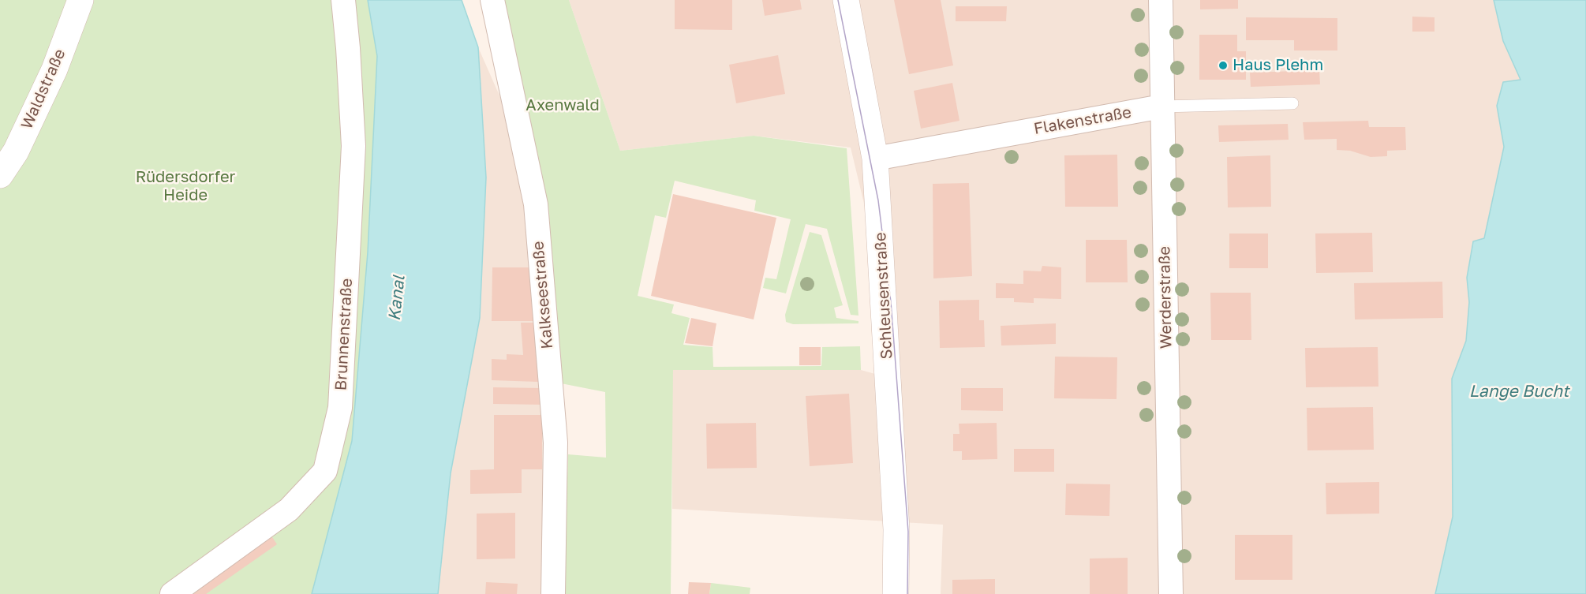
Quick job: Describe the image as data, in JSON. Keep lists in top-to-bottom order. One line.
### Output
{"streets":{"street":["Waldstraße","Flakenstraße","Kalkseestraße","Schleusenstraße","Werderstraße","Brunnenstraße"]},"crossings":[["Flakenstraße","Schleusenstraße"],["Flakenstraße","Werderstraße"]],"water":["Kanal","Lange Bucht"],"parks":["Axenwald","Rüdersdorfer Heide"],"places":["Haus Plehm"]}
